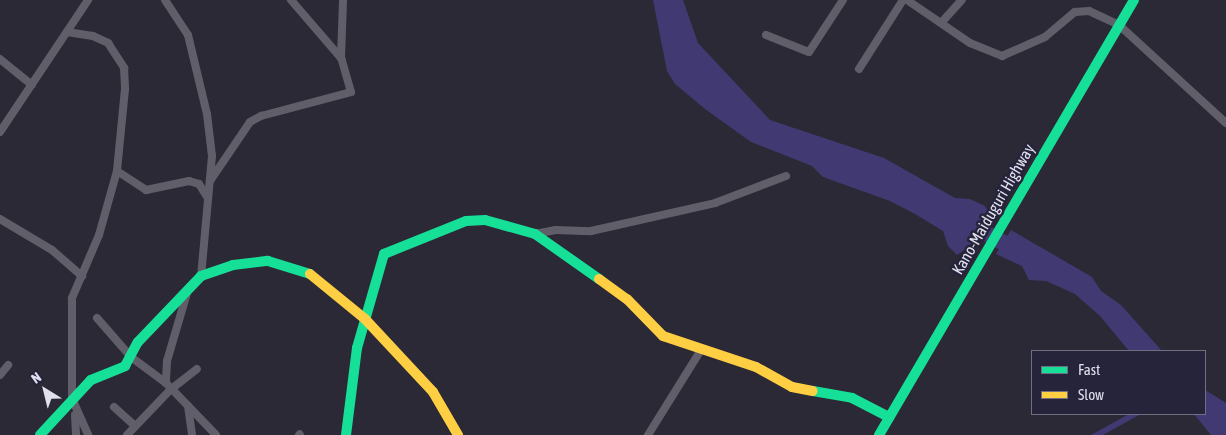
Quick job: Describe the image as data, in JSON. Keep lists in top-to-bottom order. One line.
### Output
{"streets":{"main road":["Kano-Maiduguri Highway"]},"legend":["Fast","Slow"],"north":"top left"}
